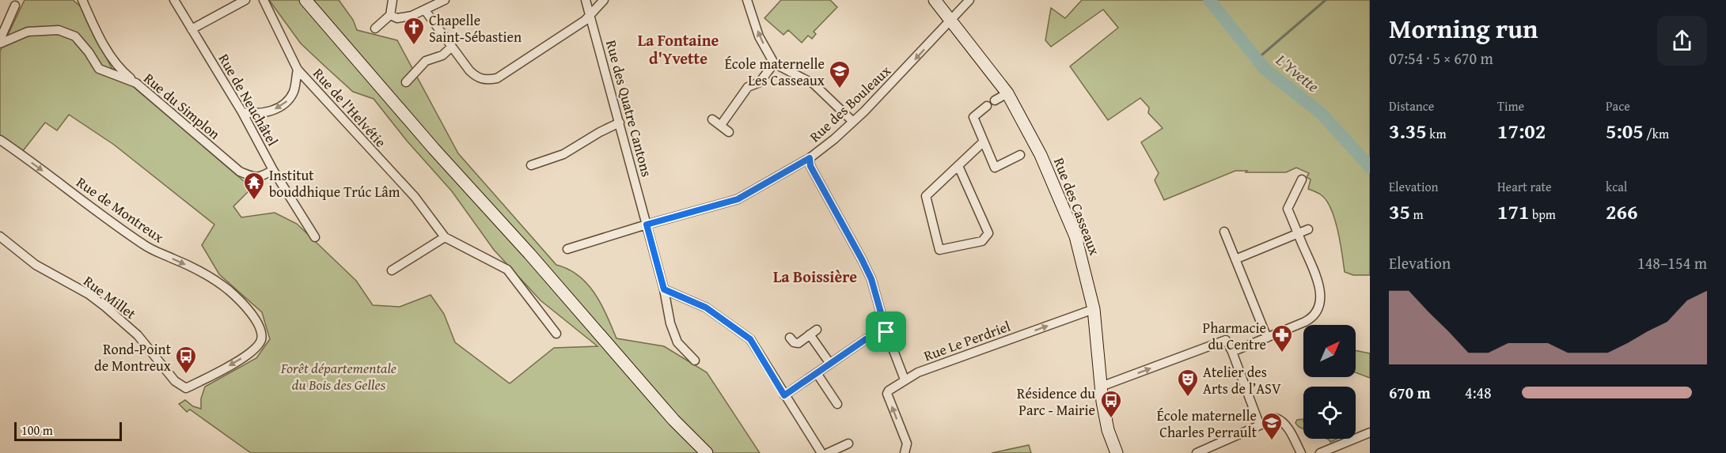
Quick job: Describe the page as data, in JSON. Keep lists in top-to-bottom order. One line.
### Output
{"streets":{"main road":["Rue des Casseaux"],"street":["Rue de Neuchâtel","Rue des Bouleaux","Rue du Simplon","Rue de l'Helvétie","Rue des Quatre Cantons","Rue de Montreux","Rue Millet","Rue Le Perdriel"]},"crossings":[["Rue de Neuchâtel","Rue du Simplon"],["Rue des Bouleaux","Rue des Quatre Cantons"],["Rue des Bouleaux","Rue des Casseaux"],["Rue des Casseaux","Rue Le Perdriel"],["Rue de Montreux","Rue Millet"]],"one_way":["Rue Le Perdriel"],"districts":["La Fontaine d'Yvette","La Boissière"],"water":["L'Yvette"],"parks":["Forêt départementale du Bois des Gelles"],"places":{"church":["Chapelle Saint-Sébastien"],"school or university":["École maternelle Les Casseaux","École maternelle Charles Perrault"],"temple":["Institut bouddhique Trúc Lâm"],"pharmacy":["Pharmacie du Centre"],"bus stop":["Rond-Point de Montreux","Résidence du Parc - Mairie"],"theatre":["Atelier des Arts de l’ASV"]},"scale_bar":"100 m","north":"top right","page":{"heading":["Morning run","07:54 · 5 × 670 m"],"stats":[["Distance","3.35 km"],["Time","17:02"],["Pace","5:05 /km"],["Elevation","35 m"],["Heart rate","171 bpm"],["kcal","266"]],"chart":["Elevation","148–154 m"],"list":[{"name":"670 m","note":"4:48"}],"scale":"100 m"}}
